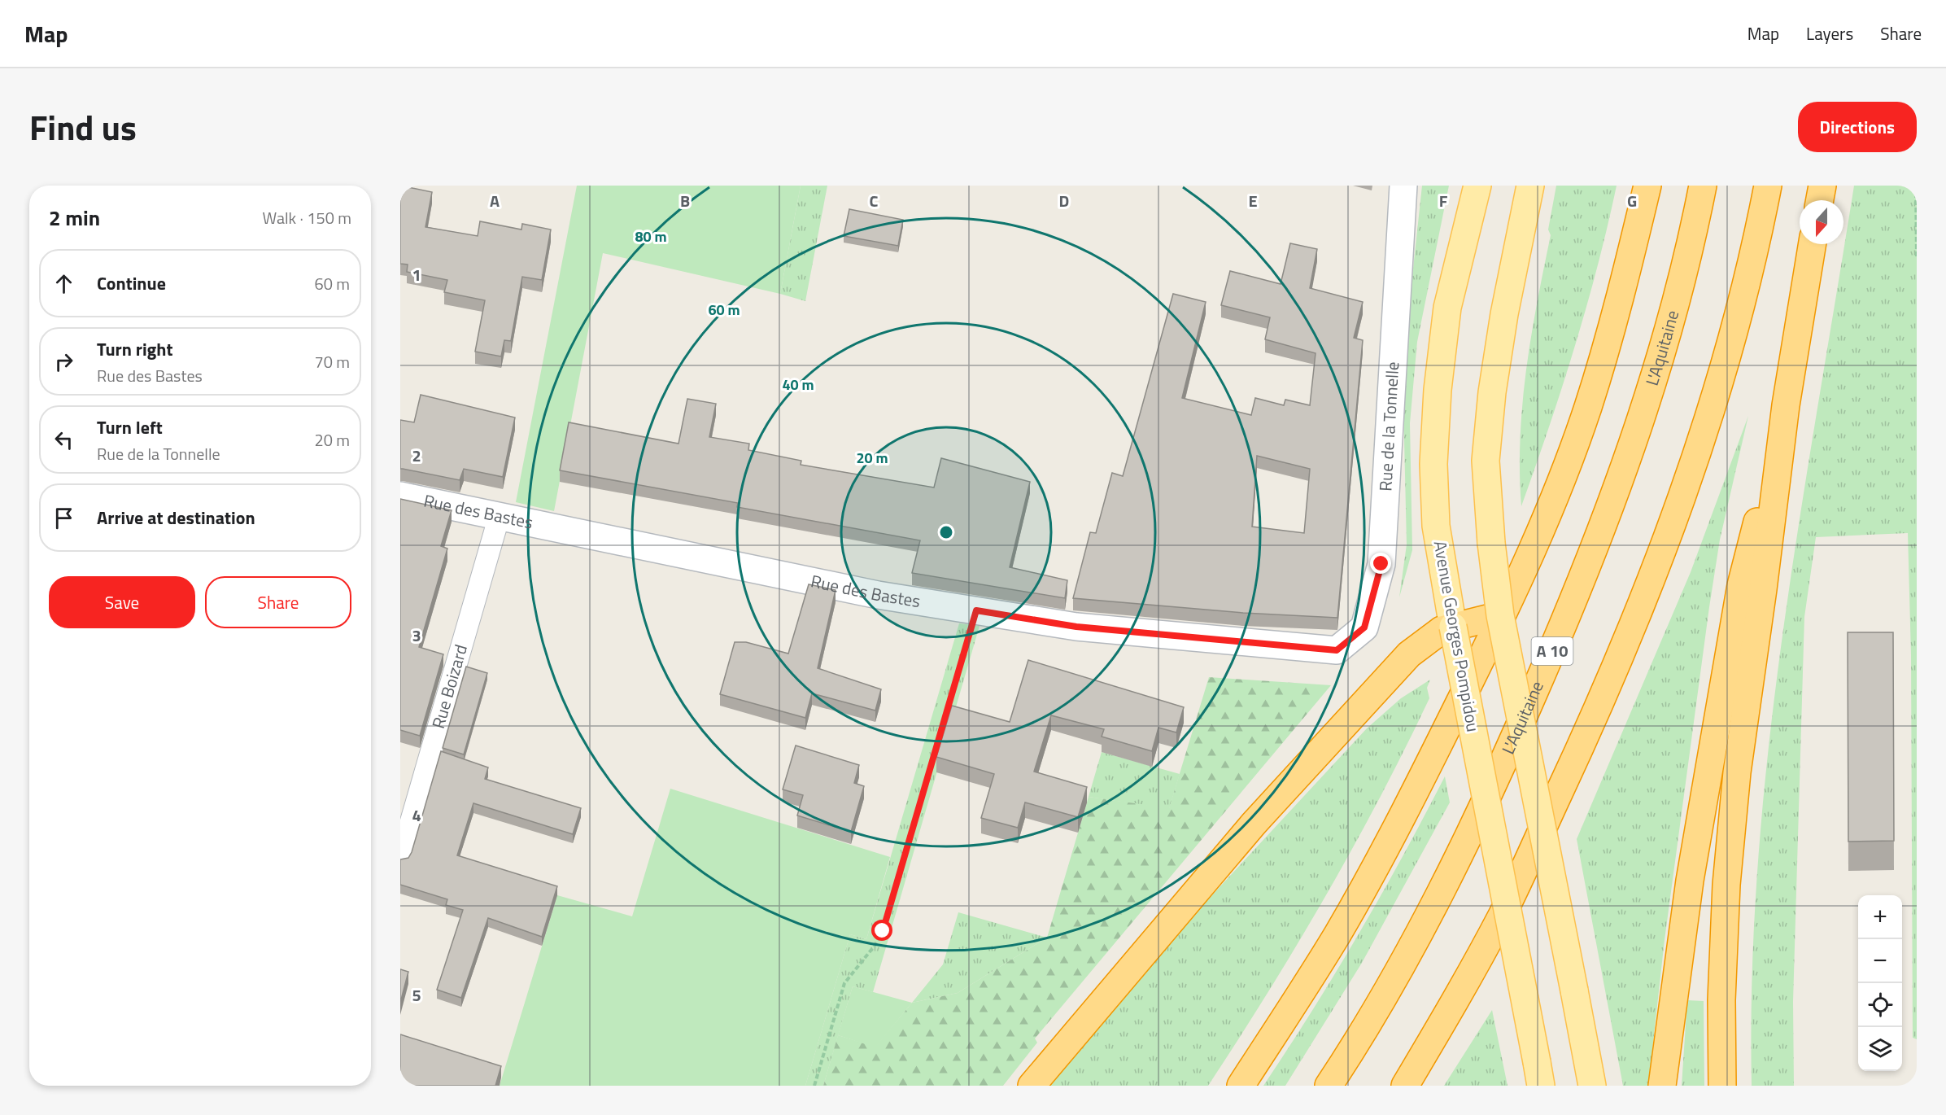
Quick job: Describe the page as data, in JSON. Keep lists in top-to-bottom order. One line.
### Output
{"streets":{"highway":["L'Aquitaine","A 10"],"main road":["Avenue Georges Pompidou"],"street":["Rue de la Tonnelle","Rue des Bastes"],"lane":["Rue Boizard"]},"crossings":[["Rue de la Tonnelle","Rue des Bastes"],["Rue des Bastes","Rue Boizard"]],"north":"bottom","page":{"header":"Map","nav":["Map","Layers","Share"],"title":"Find us","buttons":["Directions",["Save","Share"]],"heading":["2 min","Walk · 150 m"],"list":[["Continue","60 m"],["Turn right","Rue des Bastes","70 m"],["Turn left","Rue de la Tonnelle","20 m"],"Arrive at destination"],"map_buttons":["+","−"]},"grid":{"columns":["A","B","C","D","E","F","G"],"rows":["1","2","3","4","5"]},"rings":["80 m","60 m","40 m","20 m"]}
